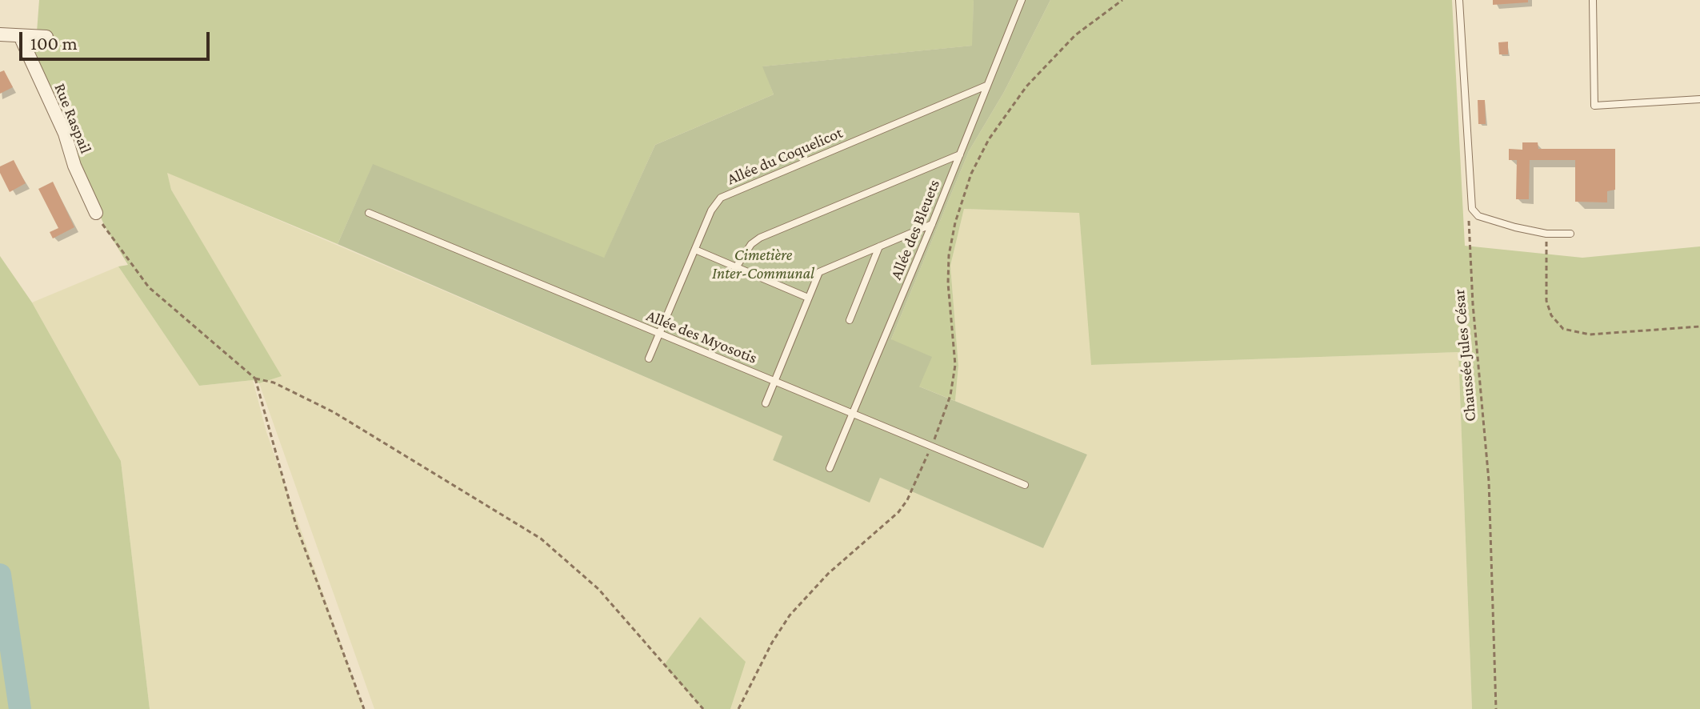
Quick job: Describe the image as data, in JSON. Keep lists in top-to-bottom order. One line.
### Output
{"streets":{"street":["Rue Raspail"],"lane":["Allée du Coquelicot","Allée des Bleuets","Allée des Myosotis"],"path":["Chaussée Jules César"]},"crossings":[["Allée du Coquelicot","Allée des Bleuets"],["Allée du Coquelicot","Allée des Myosotis"],["Allée des Bleuets","Allée des Myosotis"]],"parks":["Cimetière Inter-Communal"],"scale_bar":"100 m"}
